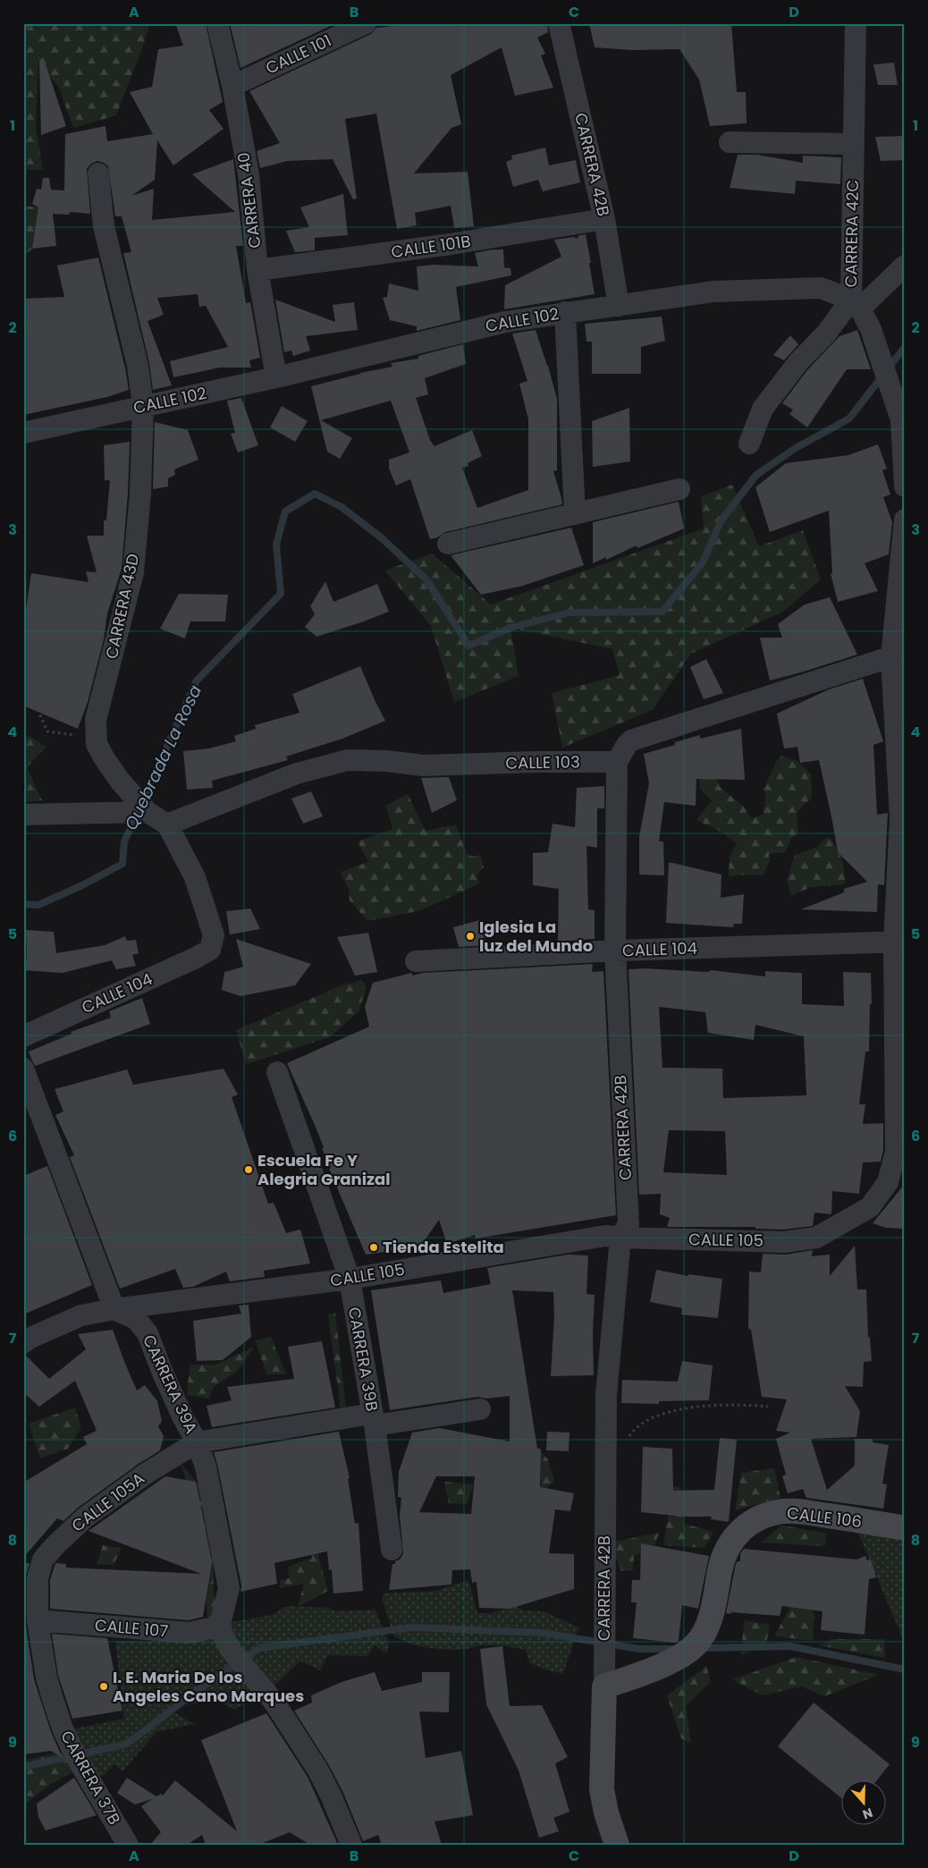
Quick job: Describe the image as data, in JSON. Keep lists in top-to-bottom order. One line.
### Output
{"streets":{"street":["CALLE 101","CARRERA 42B","CARRERA 40","CARRERA 42C","CALLE 101B","CALLE 102","CARRERA 43D","CALLE 103","CALLE 104","CALLE 105","CARRERA 39B","CARRERA 39A","CALLE 105A","CALLE 106","CALLE 107","CARRERA 37B"]},"crossings":[["CALLE 101","CARRERA 40"],["CARRERA 42B","CALLE 101B"],["CARRERA 42B","CALLE 102"],["CARRERA 42B","CALLE 103"],["CARRERA 42B","CALLE 104"],["CARRERA 42B","CALLE 105"],["CARRERA 42B","CALLE 106"],["CARRERA 40","CALLE 101B"],["CARRERA 40","CALLE 102"],["CARRERA 42C","CALLE 102"],["CALLE 102","CARRERA 43D"],["CARRERA 43D","CALLE 103"],["CARRERA 43D","CALLE 104"],["CALLE 103","CALLE 104"],["CALLE 104","CALLE 105"],["CALLE 105","CARRERA 39B"],["CALLE 105","CARRERA 39A"],["CARRERA 39A","CALLE 105A"],["CARRERA 39A","CALLE 107"],["CALLE 105A","CARRERA 37B"],["CALLE 107","CARRERA 37B"]],"water":["Quebrada La Rosa"],"places":["Iglesia La luz del Mundo","Escuela Fe Y Alegria Granizal","Tienda Estelita","I. E. Maria De los Angeles Cano Marques"],"north":"bottom","grid":{"columns":["A","B","C","D"],"rows":["1","2","3","4","5","6","7","8","9"]}}
